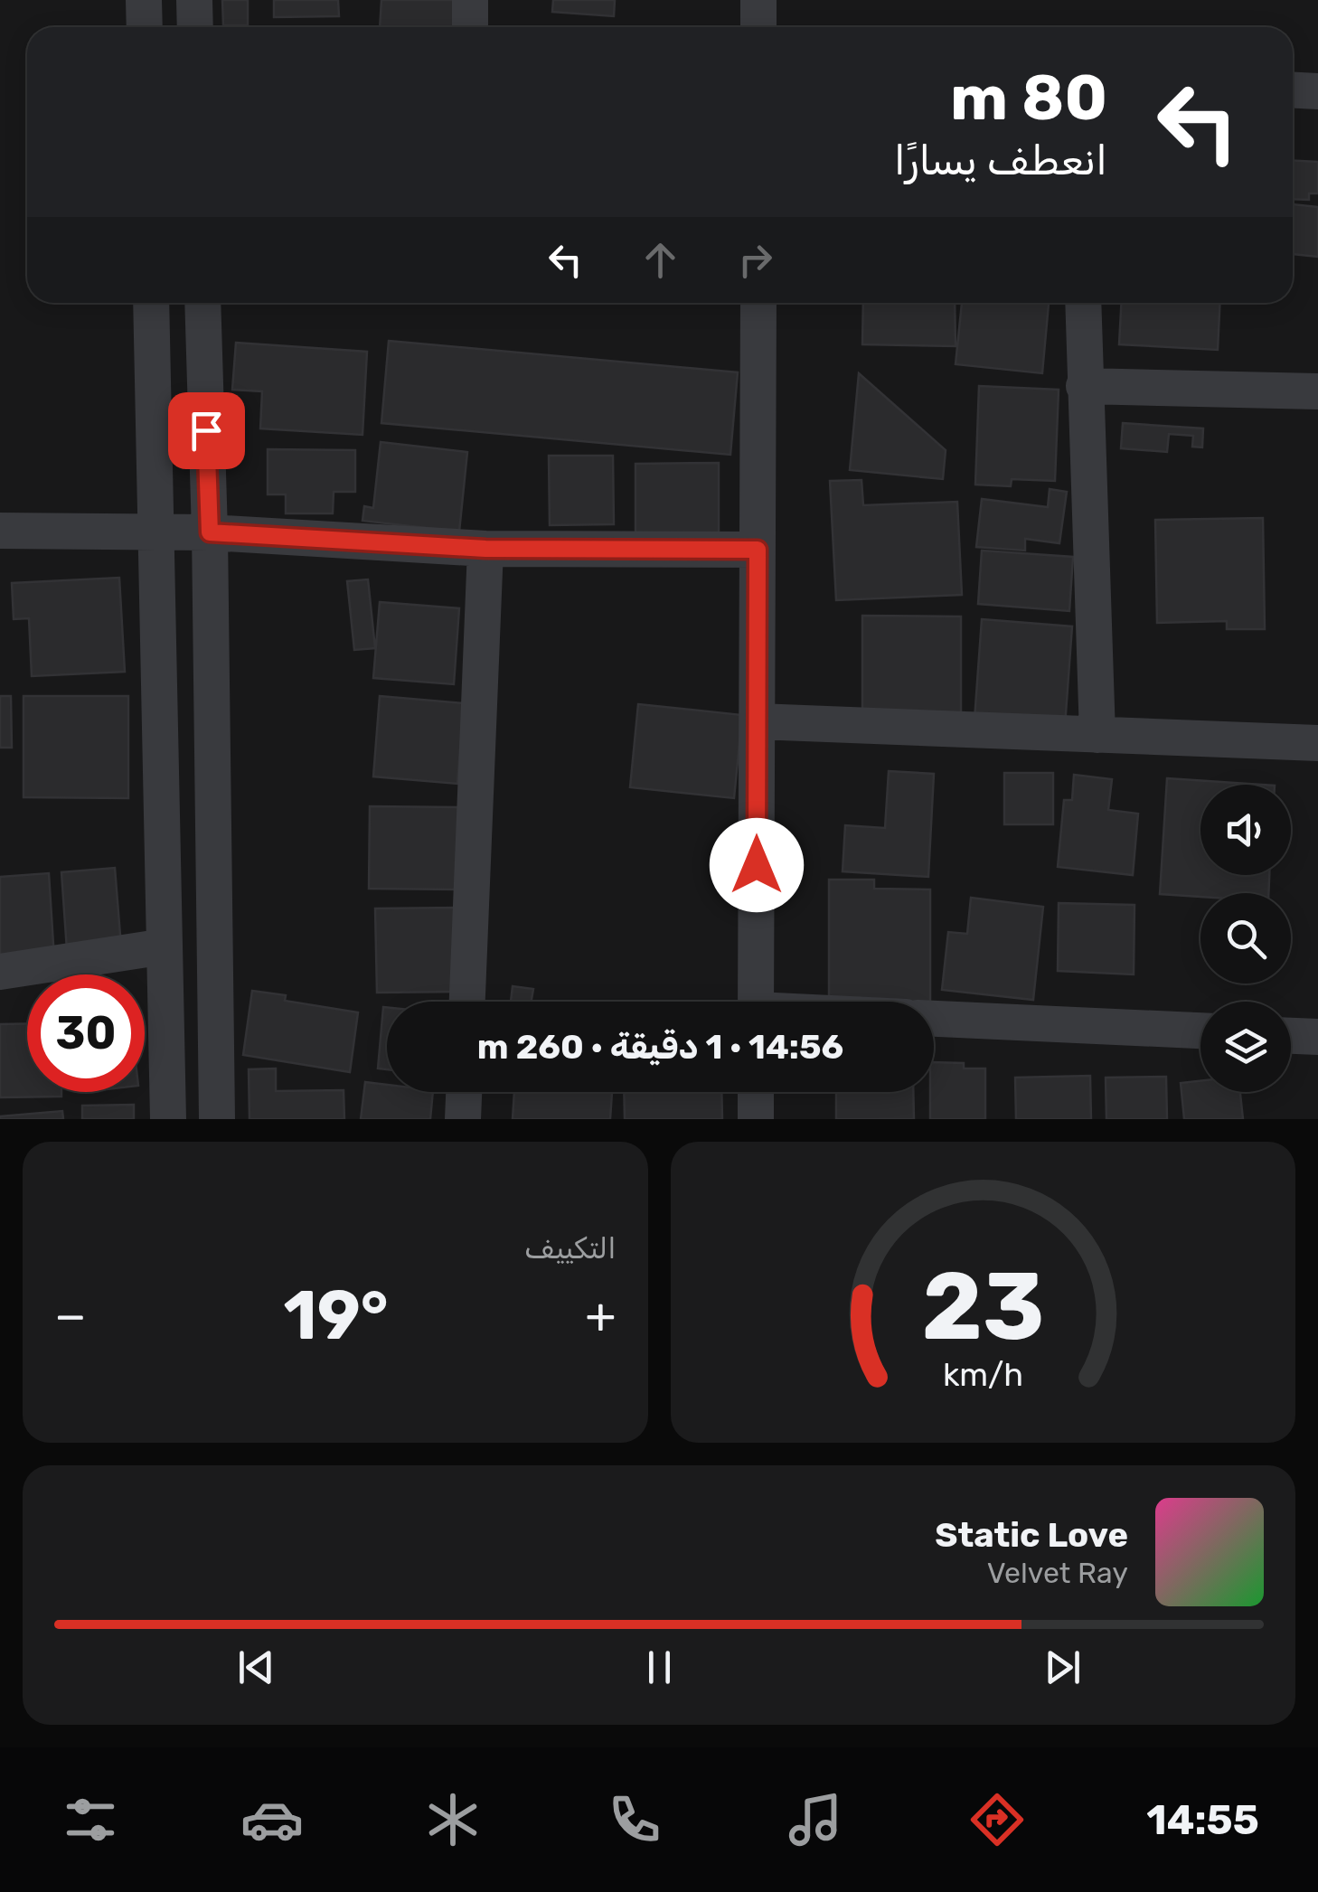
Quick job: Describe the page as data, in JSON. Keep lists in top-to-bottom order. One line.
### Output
{"page":{"turn":["80 m","انعطف يسارًا"],"limit":"30","trip":"14:56 · 1 دقيقة · 260 m","tile":"التكييف","heat":["−","19°","+"],"song":["Static Love","Velvet Ray"],"tabs":"14:55","gauge":["23","km/h"]}}
